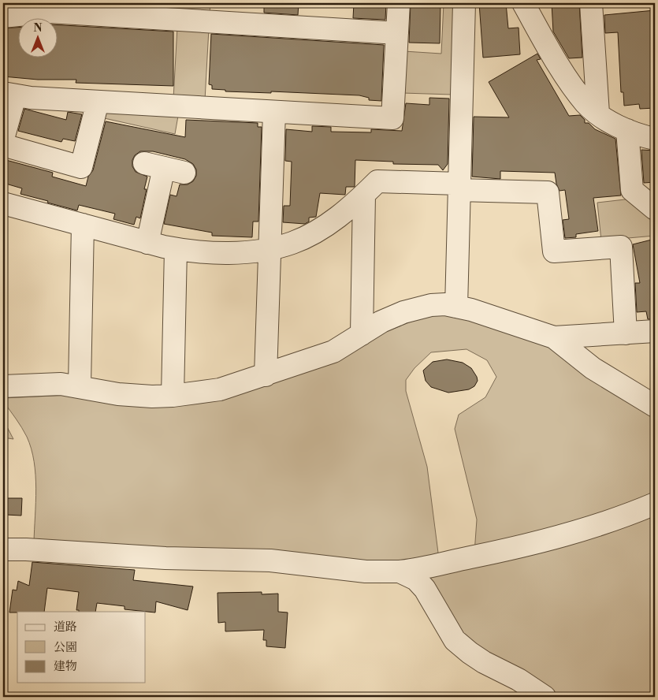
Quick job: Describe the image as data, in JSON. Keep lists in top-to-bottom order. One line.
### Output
{"legend":["道路","公園","建物"],"north":"top"}
